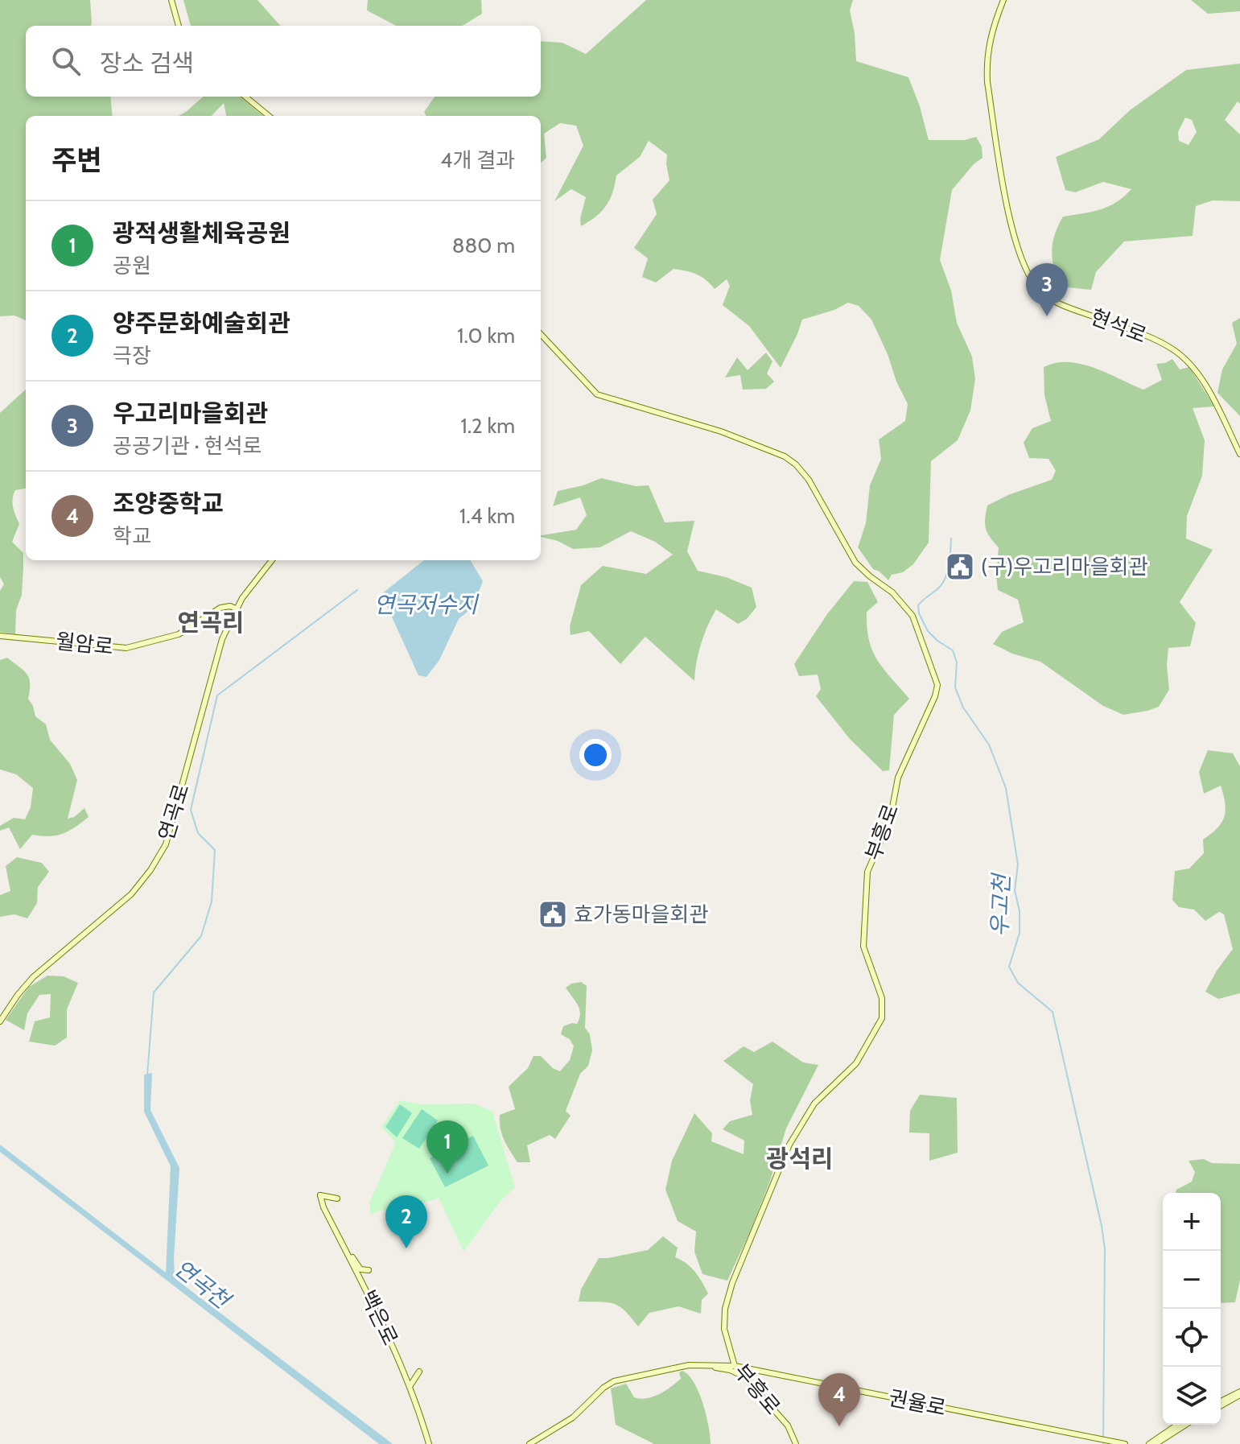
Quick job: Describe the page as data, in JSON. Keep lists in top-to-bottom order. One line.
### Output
{"streets":{"street":["현석로","월암로","연곡로","부흥로","백은로","권율로"]},"crossings":[["월암로","연곡로"],["부흥로","권율로"]],"districts":["연곡리","광석리"],"water":["연곡저수지","우고천","연곡천"],"places":{"public building":["(구)우고리마을회관","효가동마을회관"]},"page":{"search":"장소 검색","heading":["주변","4개 결과"],"list":[{"mark":"1","name":"광적생활체육공원","note":"공원","value":"880 m"},{"mark":"2","name":"양주문화예술회관","note":"극장","value":"1.0 km"},{"mark":"3","name":"우고리마을회관","note":"공공기관 · 현석로","value":"1.2 km"},{"mark":"4","name":"조양중학교","note":"학교","value":"1.4 km"}],"pins":["3","1","2","4"],"map_buttons":["+","−"]}}
